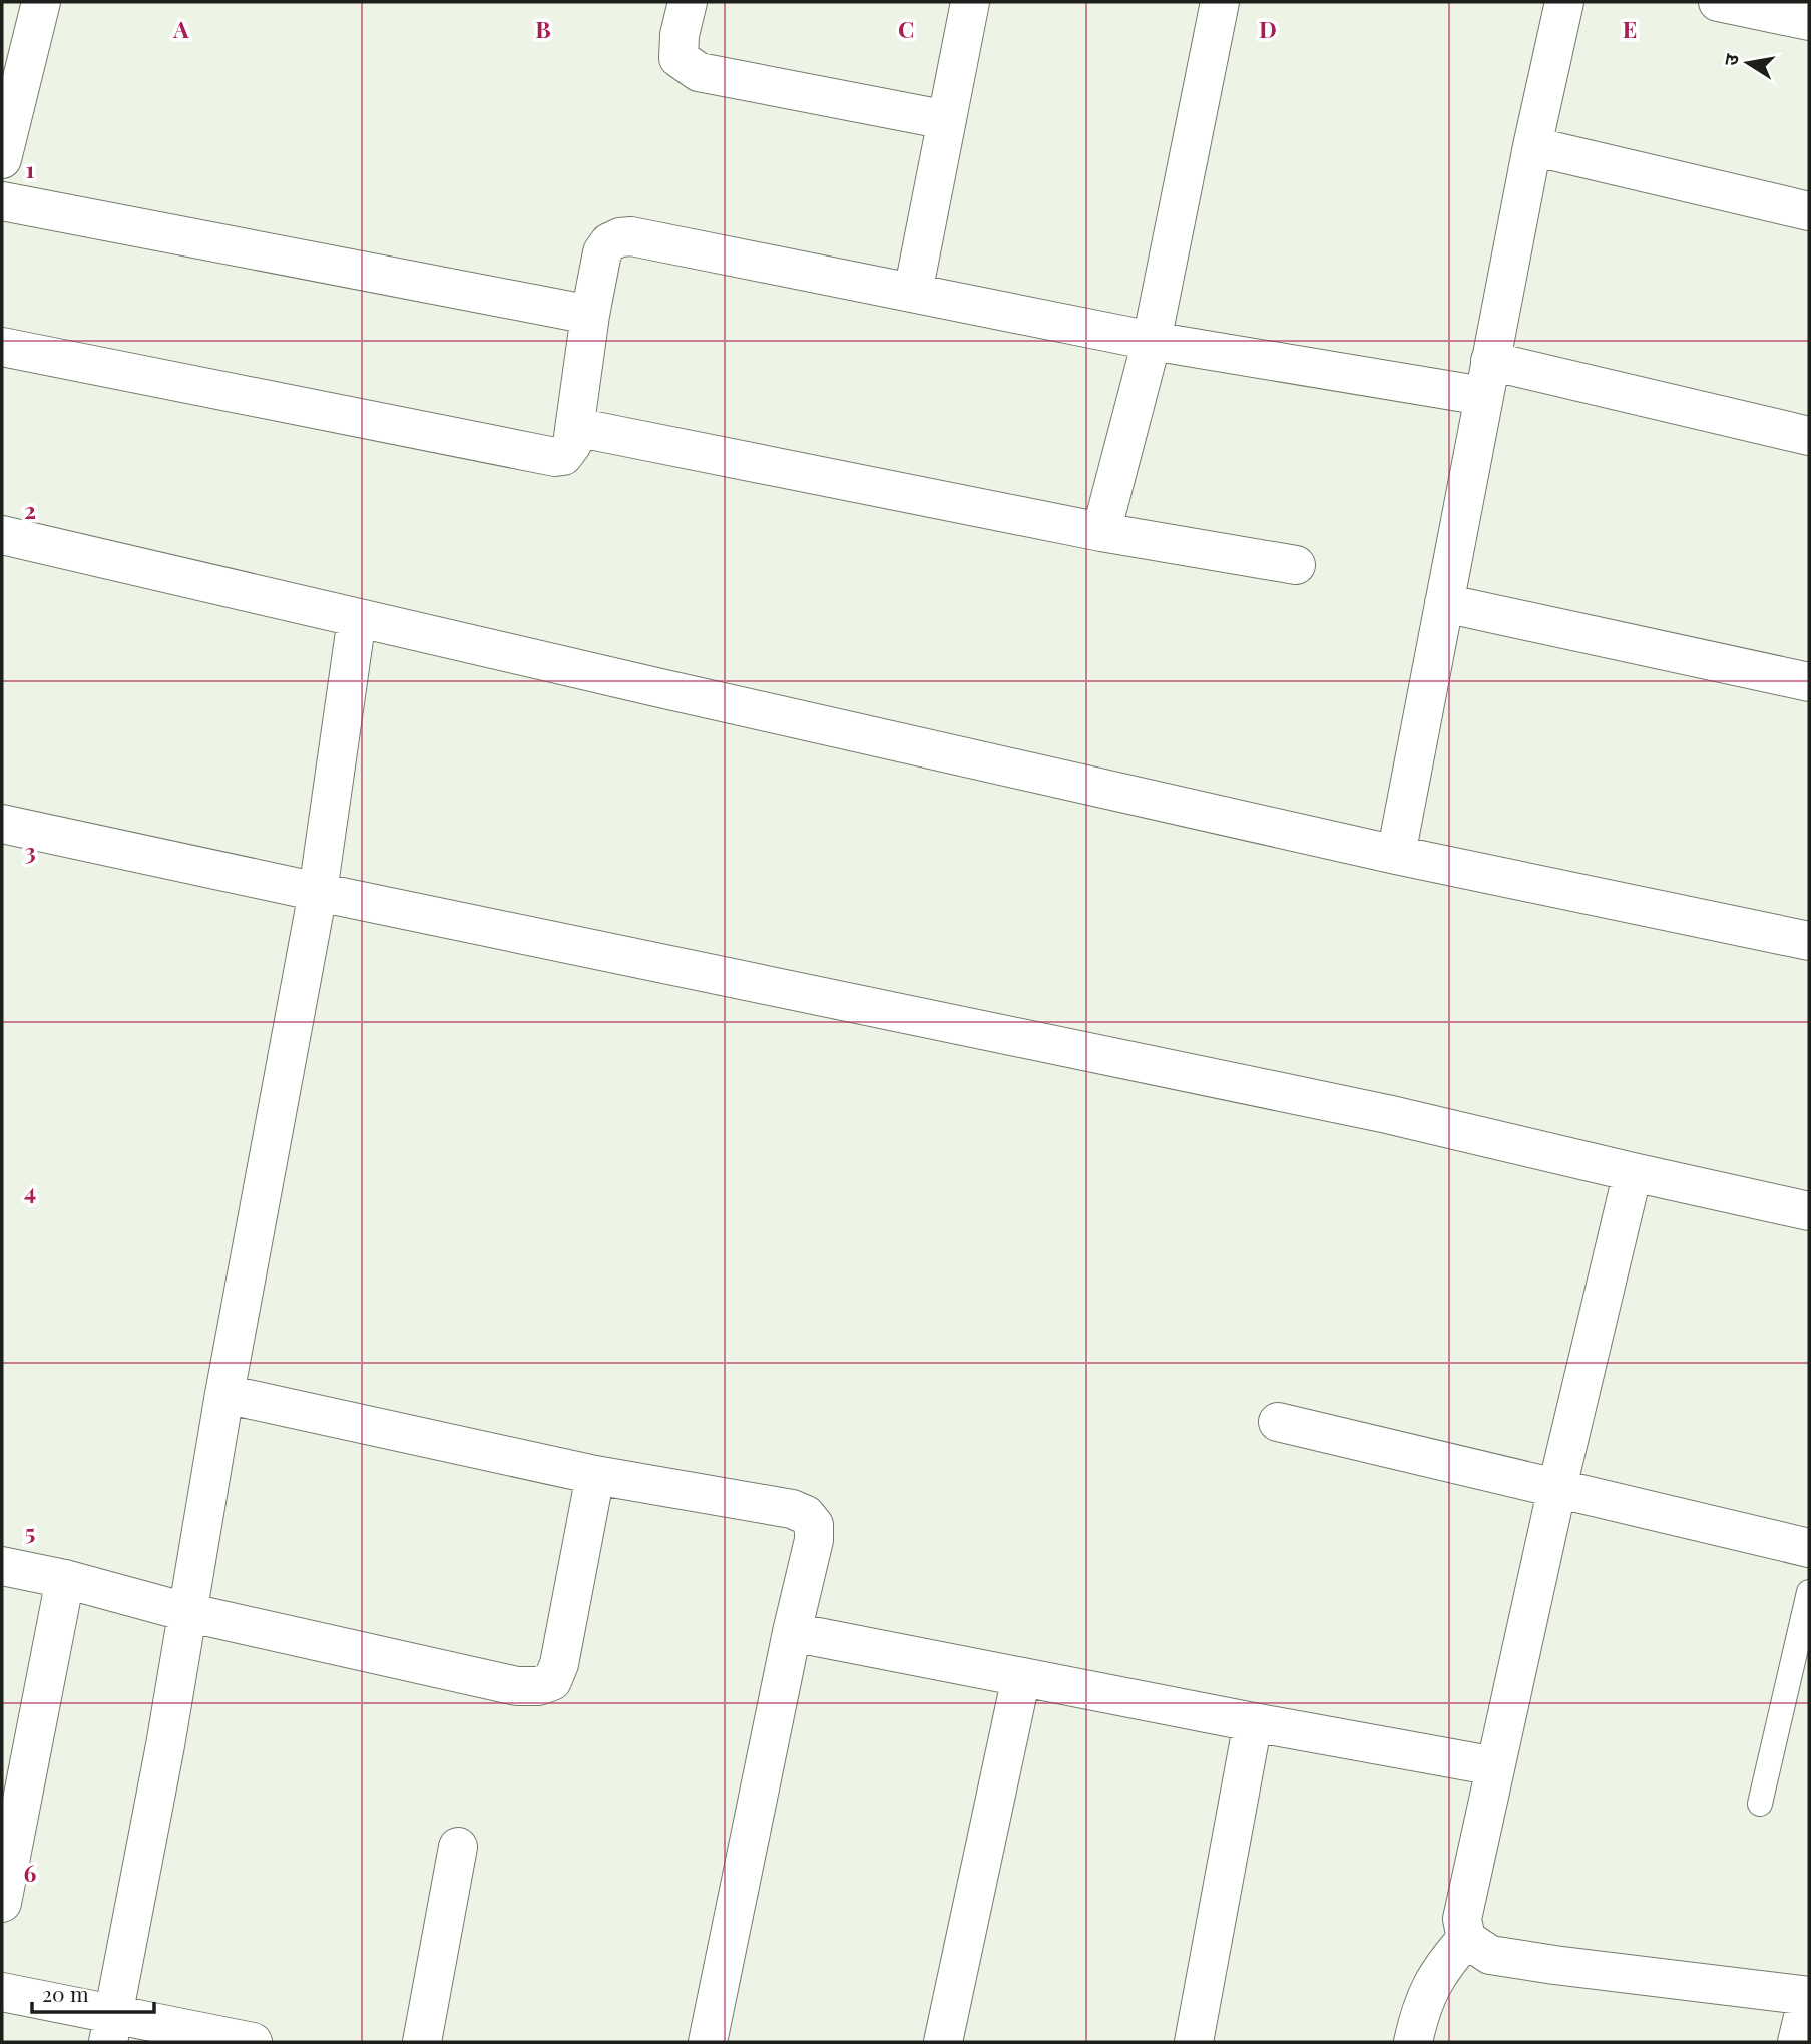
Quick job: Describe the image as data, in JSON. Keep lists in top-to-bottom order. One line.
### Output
{"scale_bar":"20 m","north":"left","grid":{"columns":["A","B","C","D","E"],"rows":["1","2","3","4","5","6"]}}
